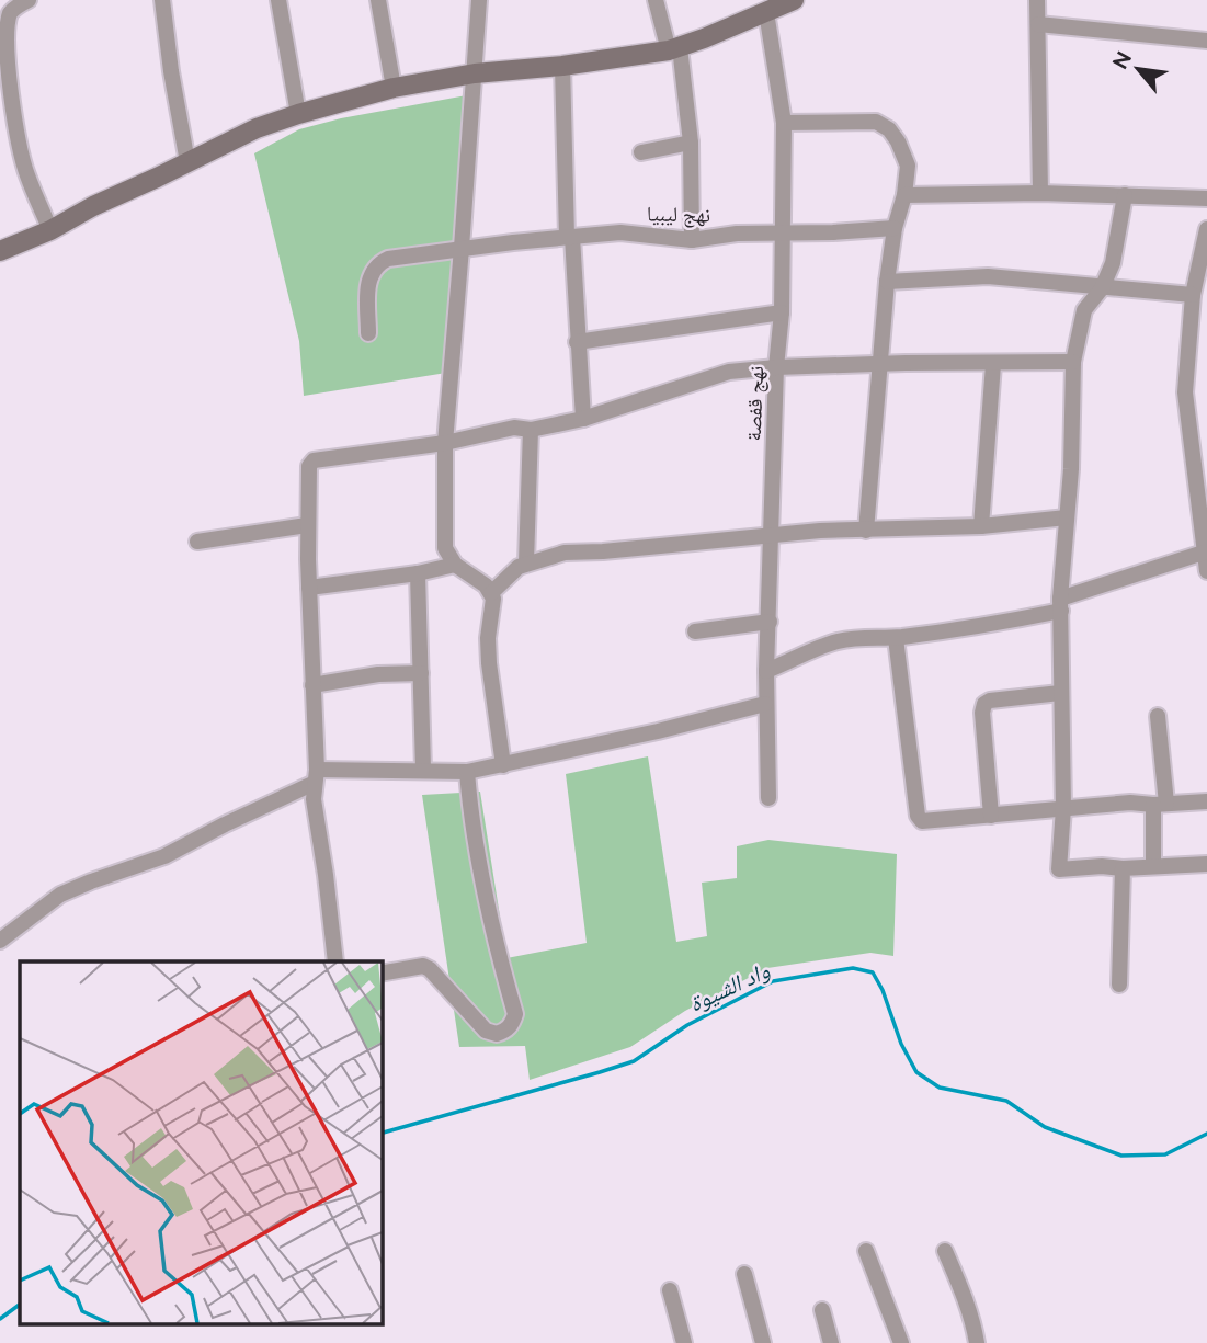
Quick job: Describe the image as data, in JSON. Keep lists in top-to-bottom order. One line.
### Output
{"streets":{"street":["نهج ليبيا","نهج قفصة"]},"crossings":[["نهج ليبيا","نهج قفصة"]],"water":["واد الشيوة"],"north":"top left"}
